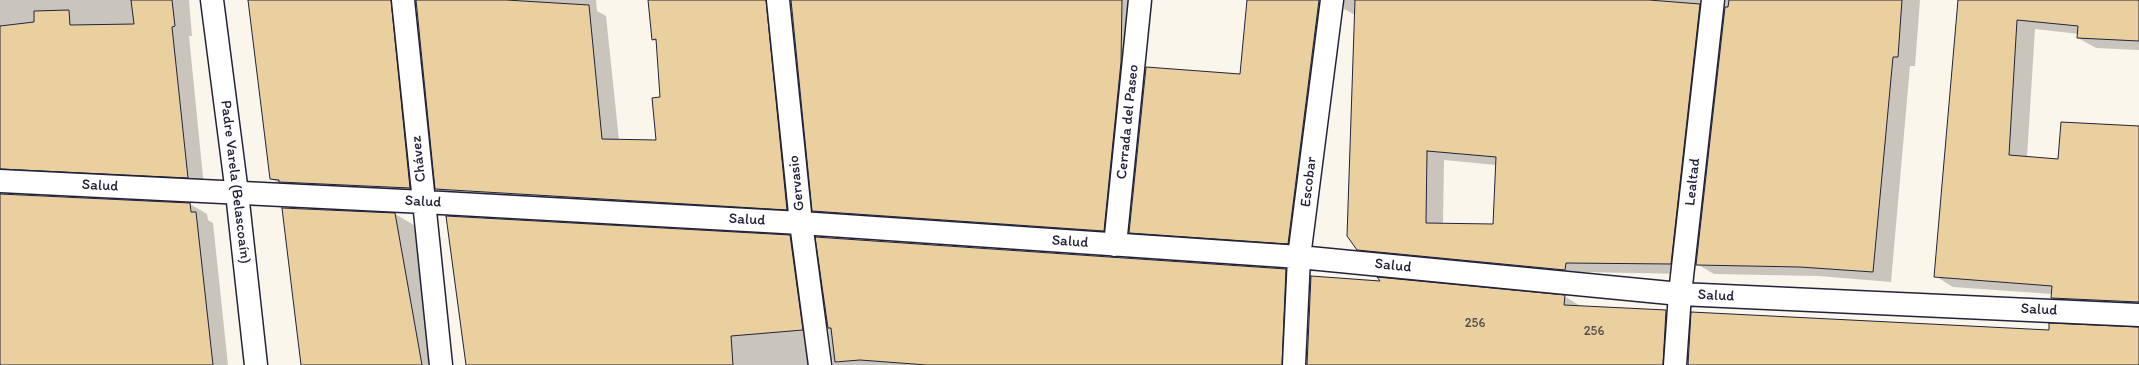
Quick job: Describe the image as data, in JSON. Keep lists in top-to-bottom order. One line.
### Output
{"streets":{"street":["Cerrada del Paseo","Chávez","Padre Varela (Belascoaín)","Escobar","Lealtad","Gervasio","Salud"]},"crossings":[["Cerrada del Paseo","Salud"],["Chávez","Salud"],["Padre Varela (Belascoaín)","Salud"],["Escobar","Salud"],["Lealtad","Salud"],["Gervasio","Salud"]],"house_numbers":["256","256"]}
